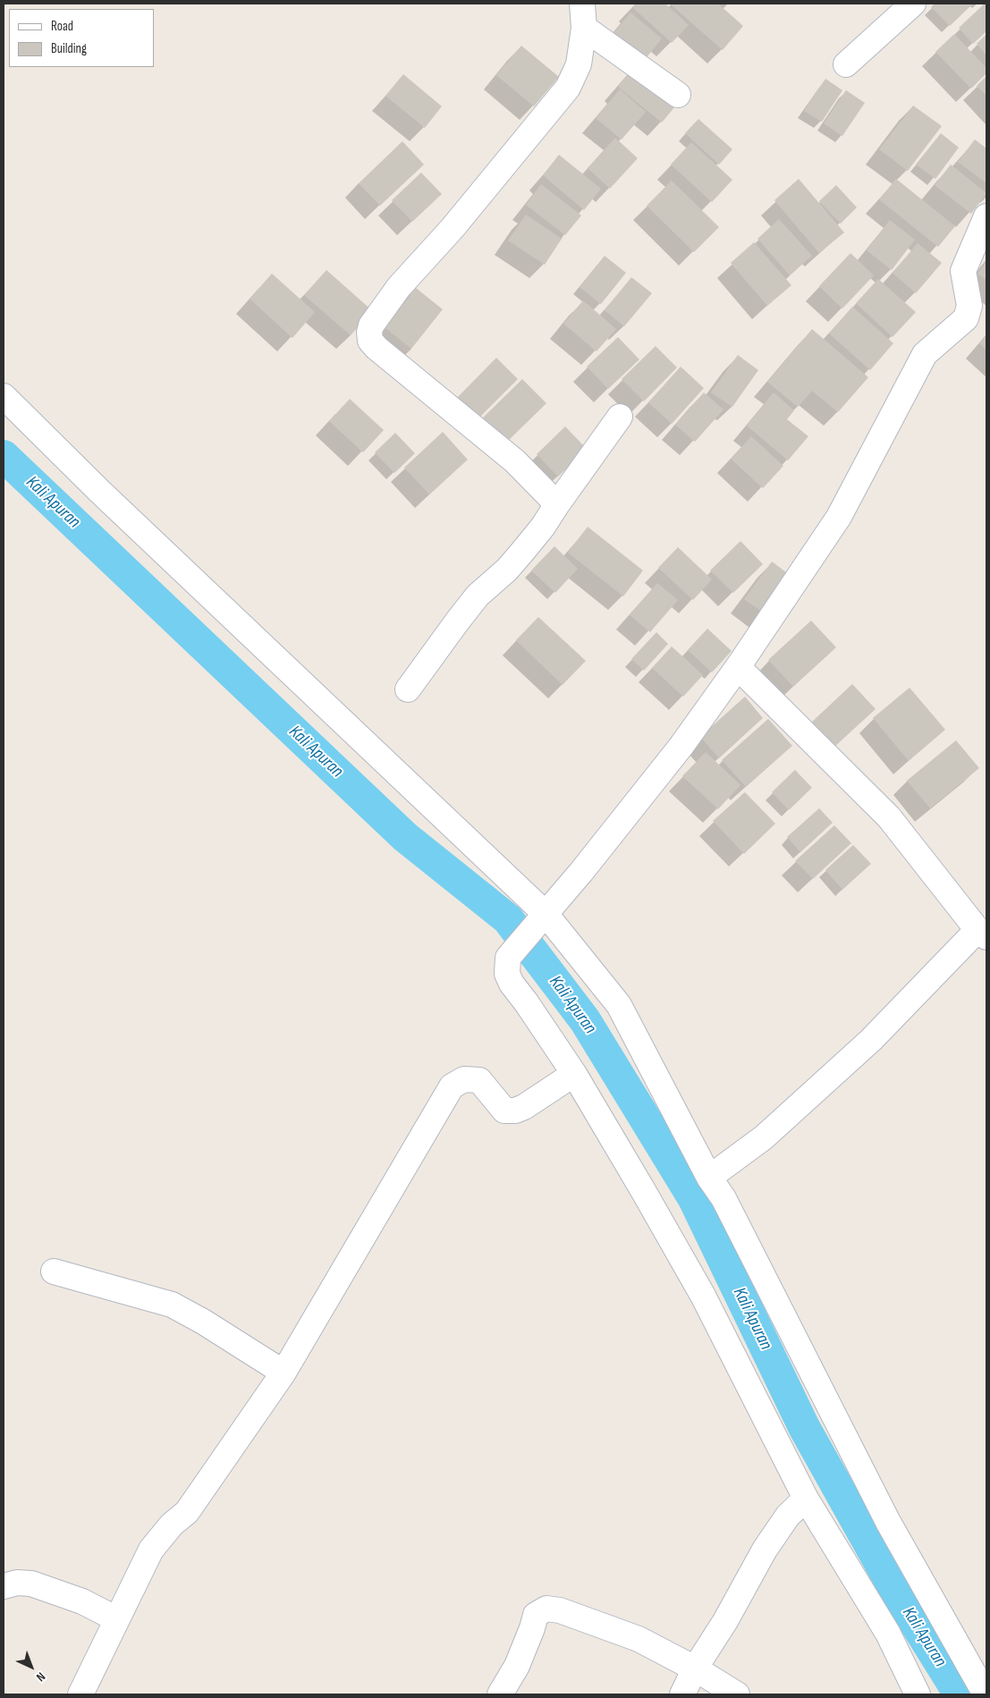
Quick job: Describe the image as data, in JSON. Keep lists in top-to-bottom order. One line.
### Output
{"water":["Kali Apuran"],"legend":["Road","Building"],"north":"bottom right"}
